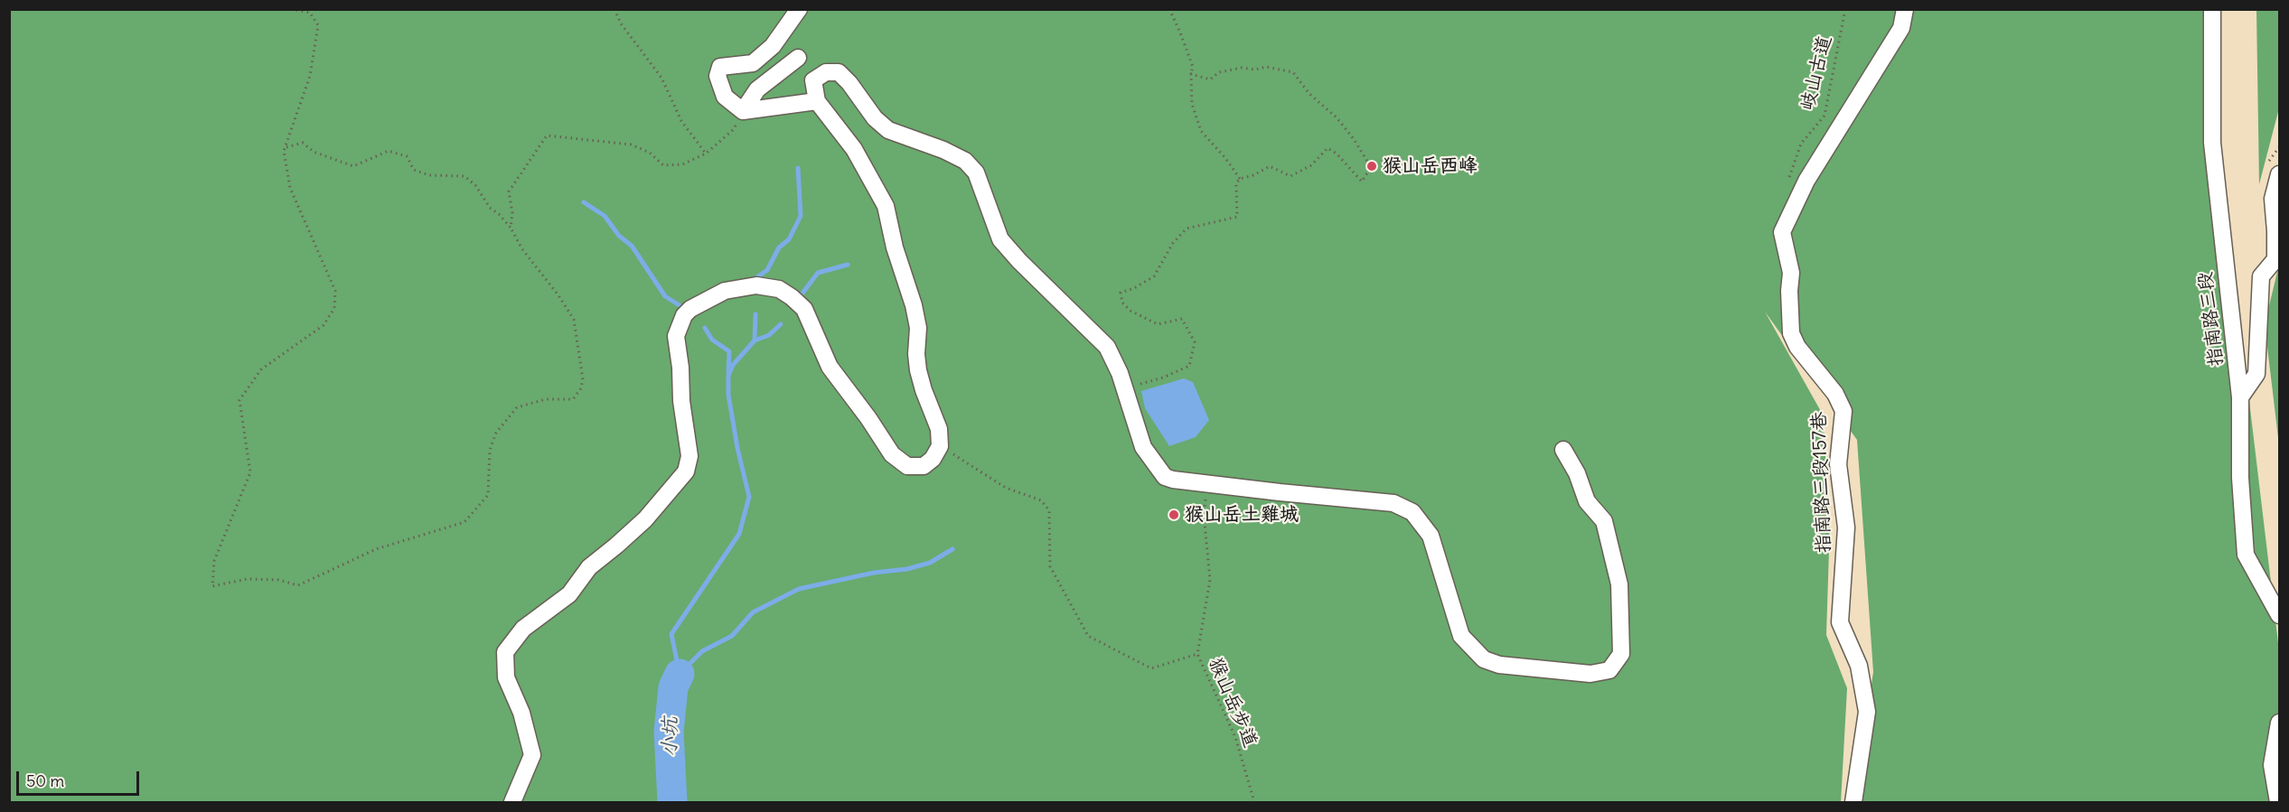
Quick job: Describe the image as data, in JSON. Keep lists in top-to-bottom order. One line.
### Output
{"streets":{"street":["指南路三段","指南路三段157巷"],"path":["岐山古道","猴山岳步道"]},"water":["小坑"],"places":["猴山岳西峰","猴山岳土雞城"],"scale_bar":"50 m"}
